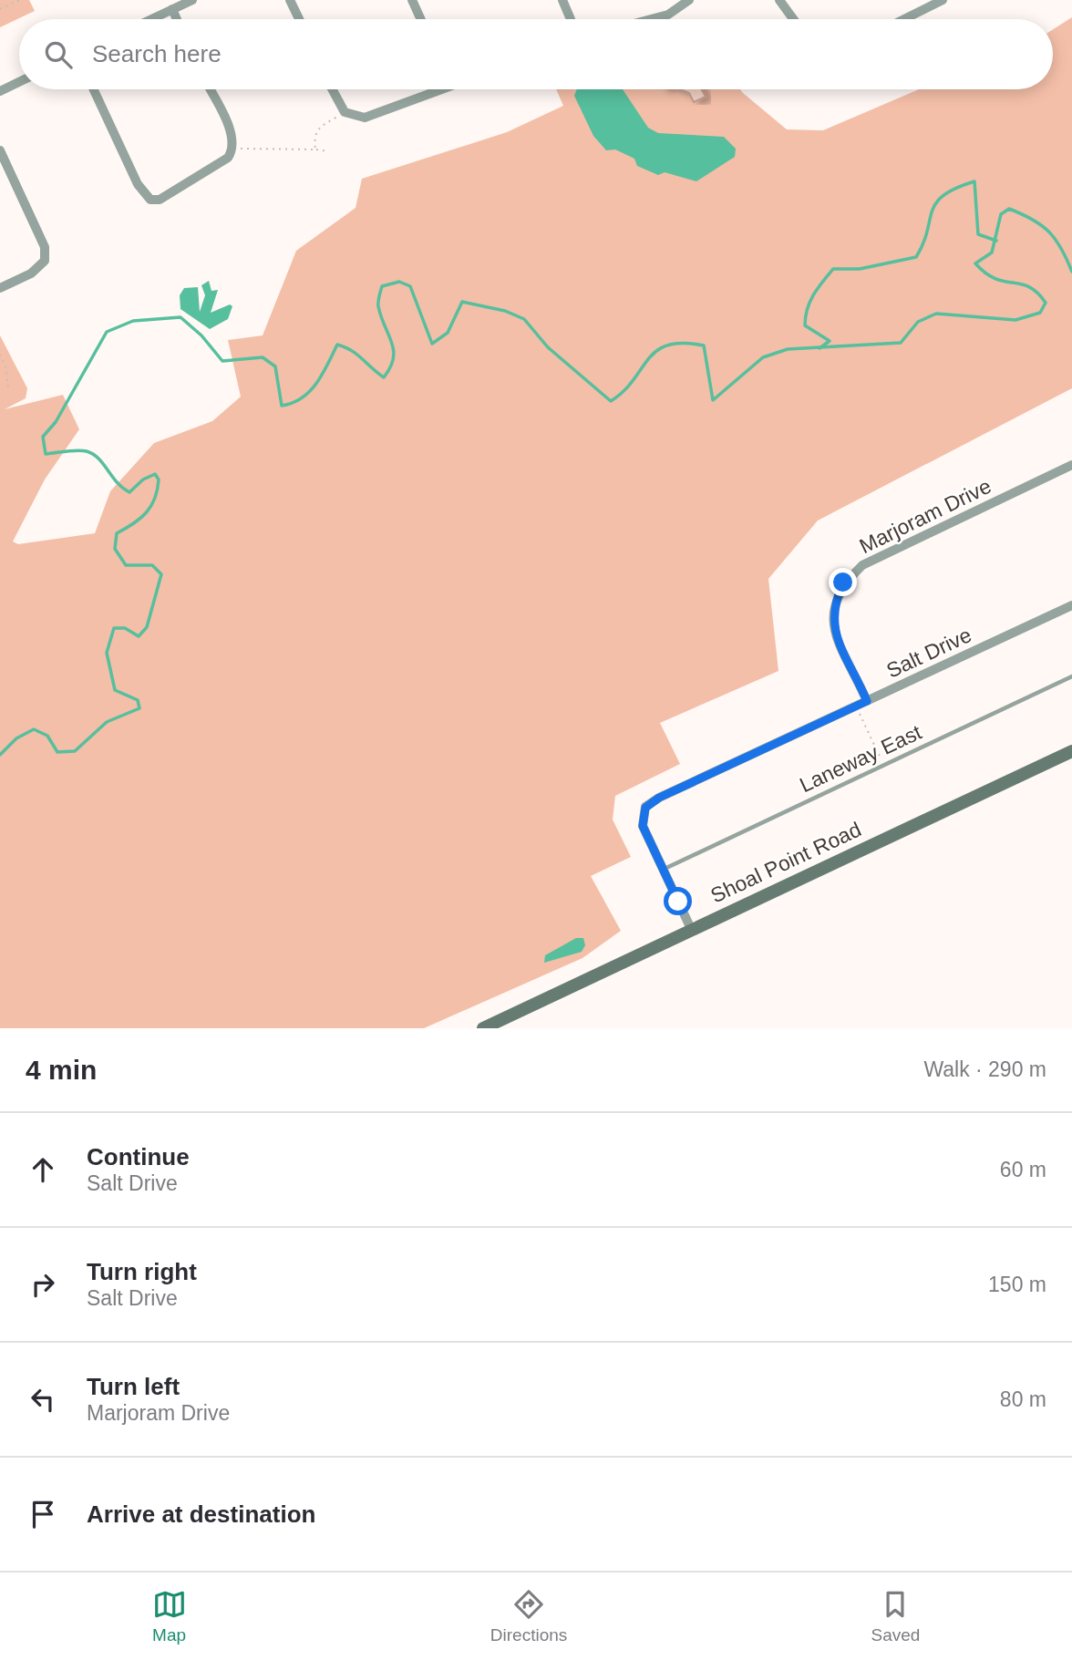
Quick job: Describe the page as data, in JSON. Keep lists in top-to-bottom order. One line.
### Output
{"streets":{"street":["Marjoram Drive","Salt Drive","Shoal Point Road"],"lane":["Laneway East"]},"crossings":[["Marjoram Drive","Salt Drive"],["Salt Drive","Laneway East"],["Salt Drive","Shoal Point Road"]],"page":{"search":"Search here","heading":["4 min","Walk · 290 m"],"list":[["Continue","Salt Drive","60 m"],["Turn right","Salt Drive","150 m"],["Turn left","Marjoram Drive","80 m"],"Arrive at destination"],"nav":["Map","Directions","Saved"]}}
